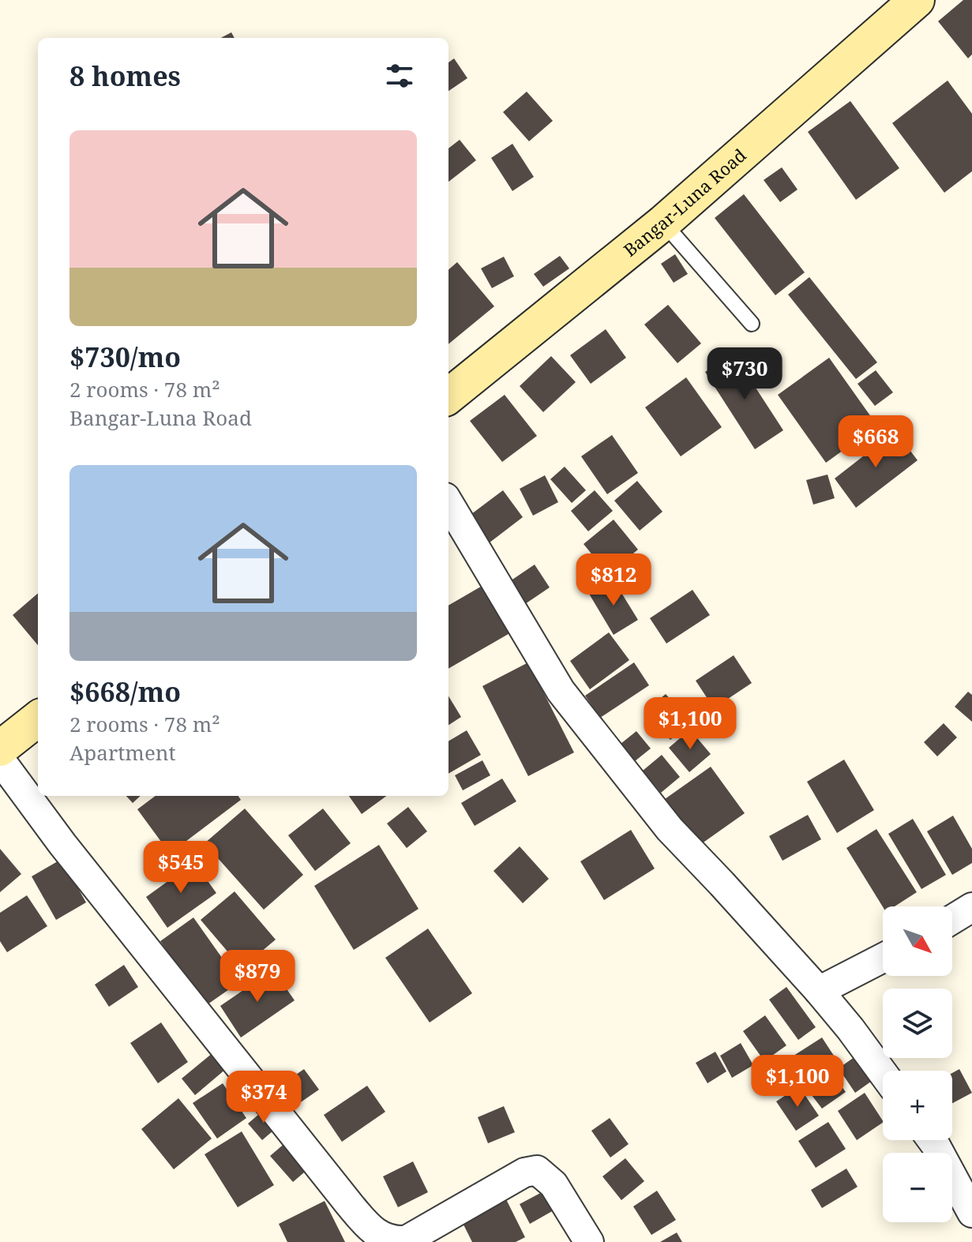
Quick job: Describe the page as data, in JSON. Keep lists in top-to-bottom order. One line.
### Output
{"streets":{"main road":["Bangar-Luna Road"]},"north":"bottom right","page":{"heading":"8 homes","list":[{"name":"$730/mo","note":"2 rooms · 78 m² · Bangar-Luna Road"},{"name":"$668/mo","note":"2 rooms · 78 m² · Apartment"}],"price":["$730","$668","$812","$1,100","$545","$879","$1,100","$374"],"map_buttons":["+","−"]}}
